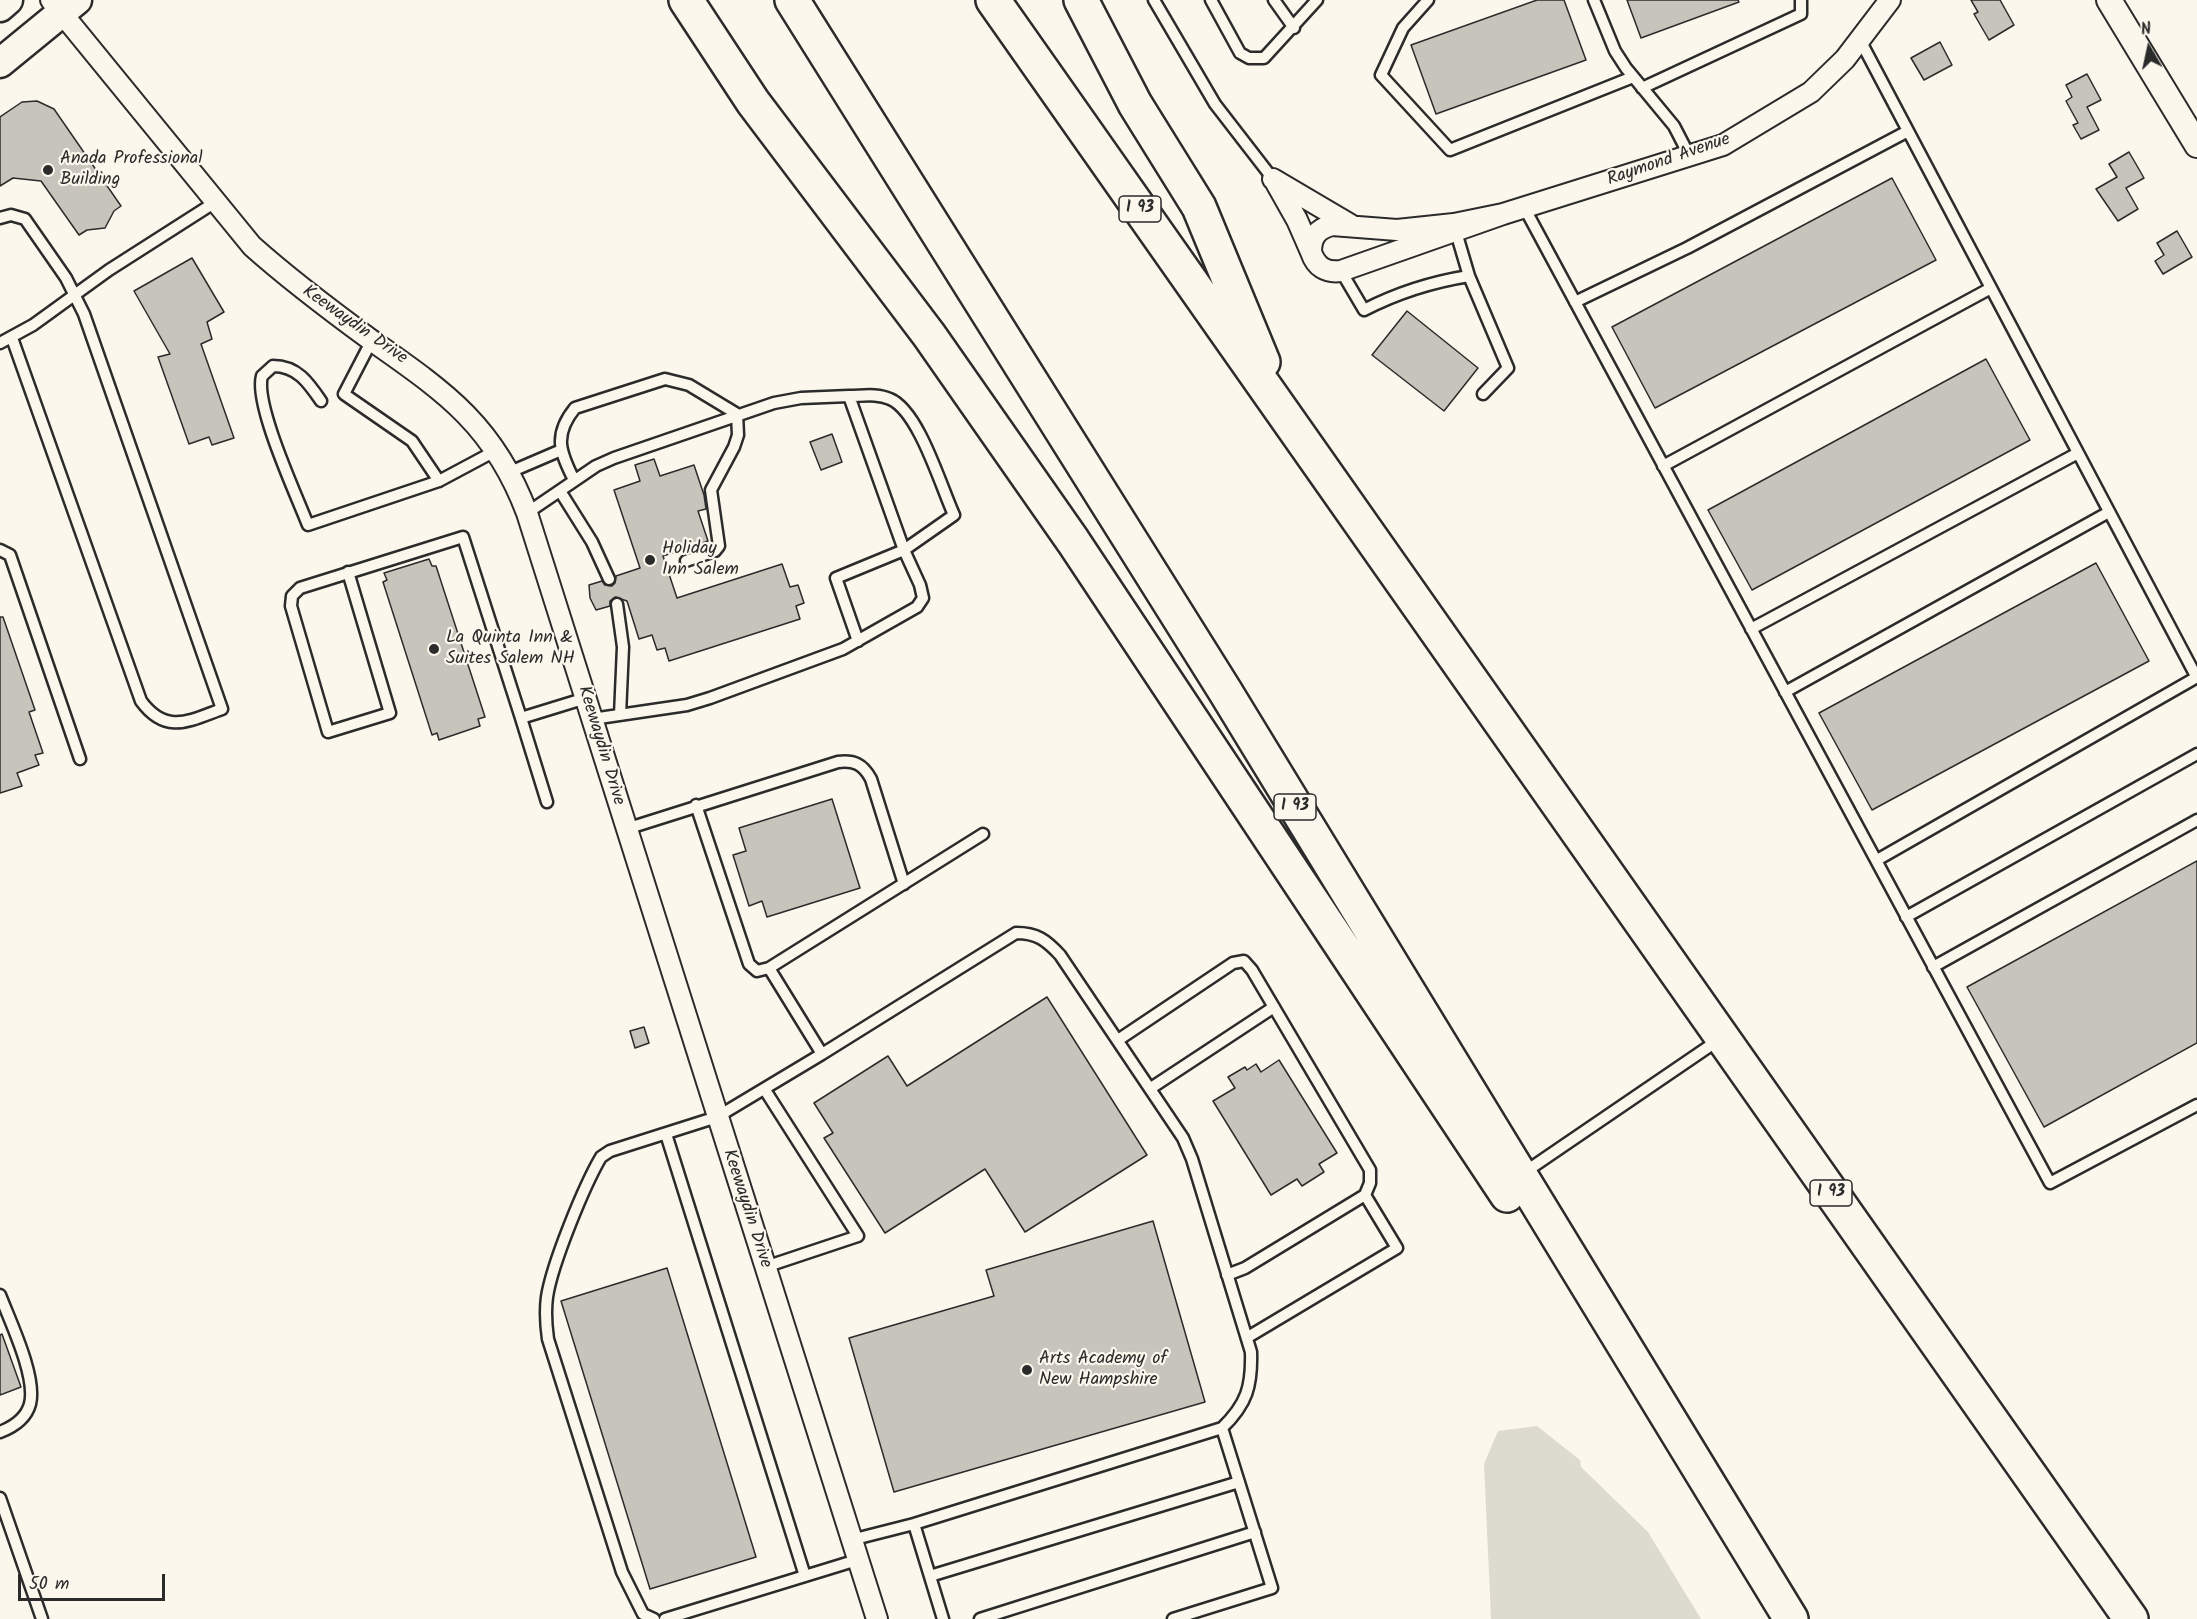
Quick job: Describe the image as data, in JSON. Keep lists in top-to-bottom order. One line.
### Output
{"streets":{"highway":["I 93"],"street":["Raymond Avenue","Keewaydin Drive"]},"places":["Anada Professional Building","Holiday Inn Salem","La Quinta Inn & Suites Salem NH","Arts Academy of New Hampshire"],"scale_bar":"50 m","north":"top"}
